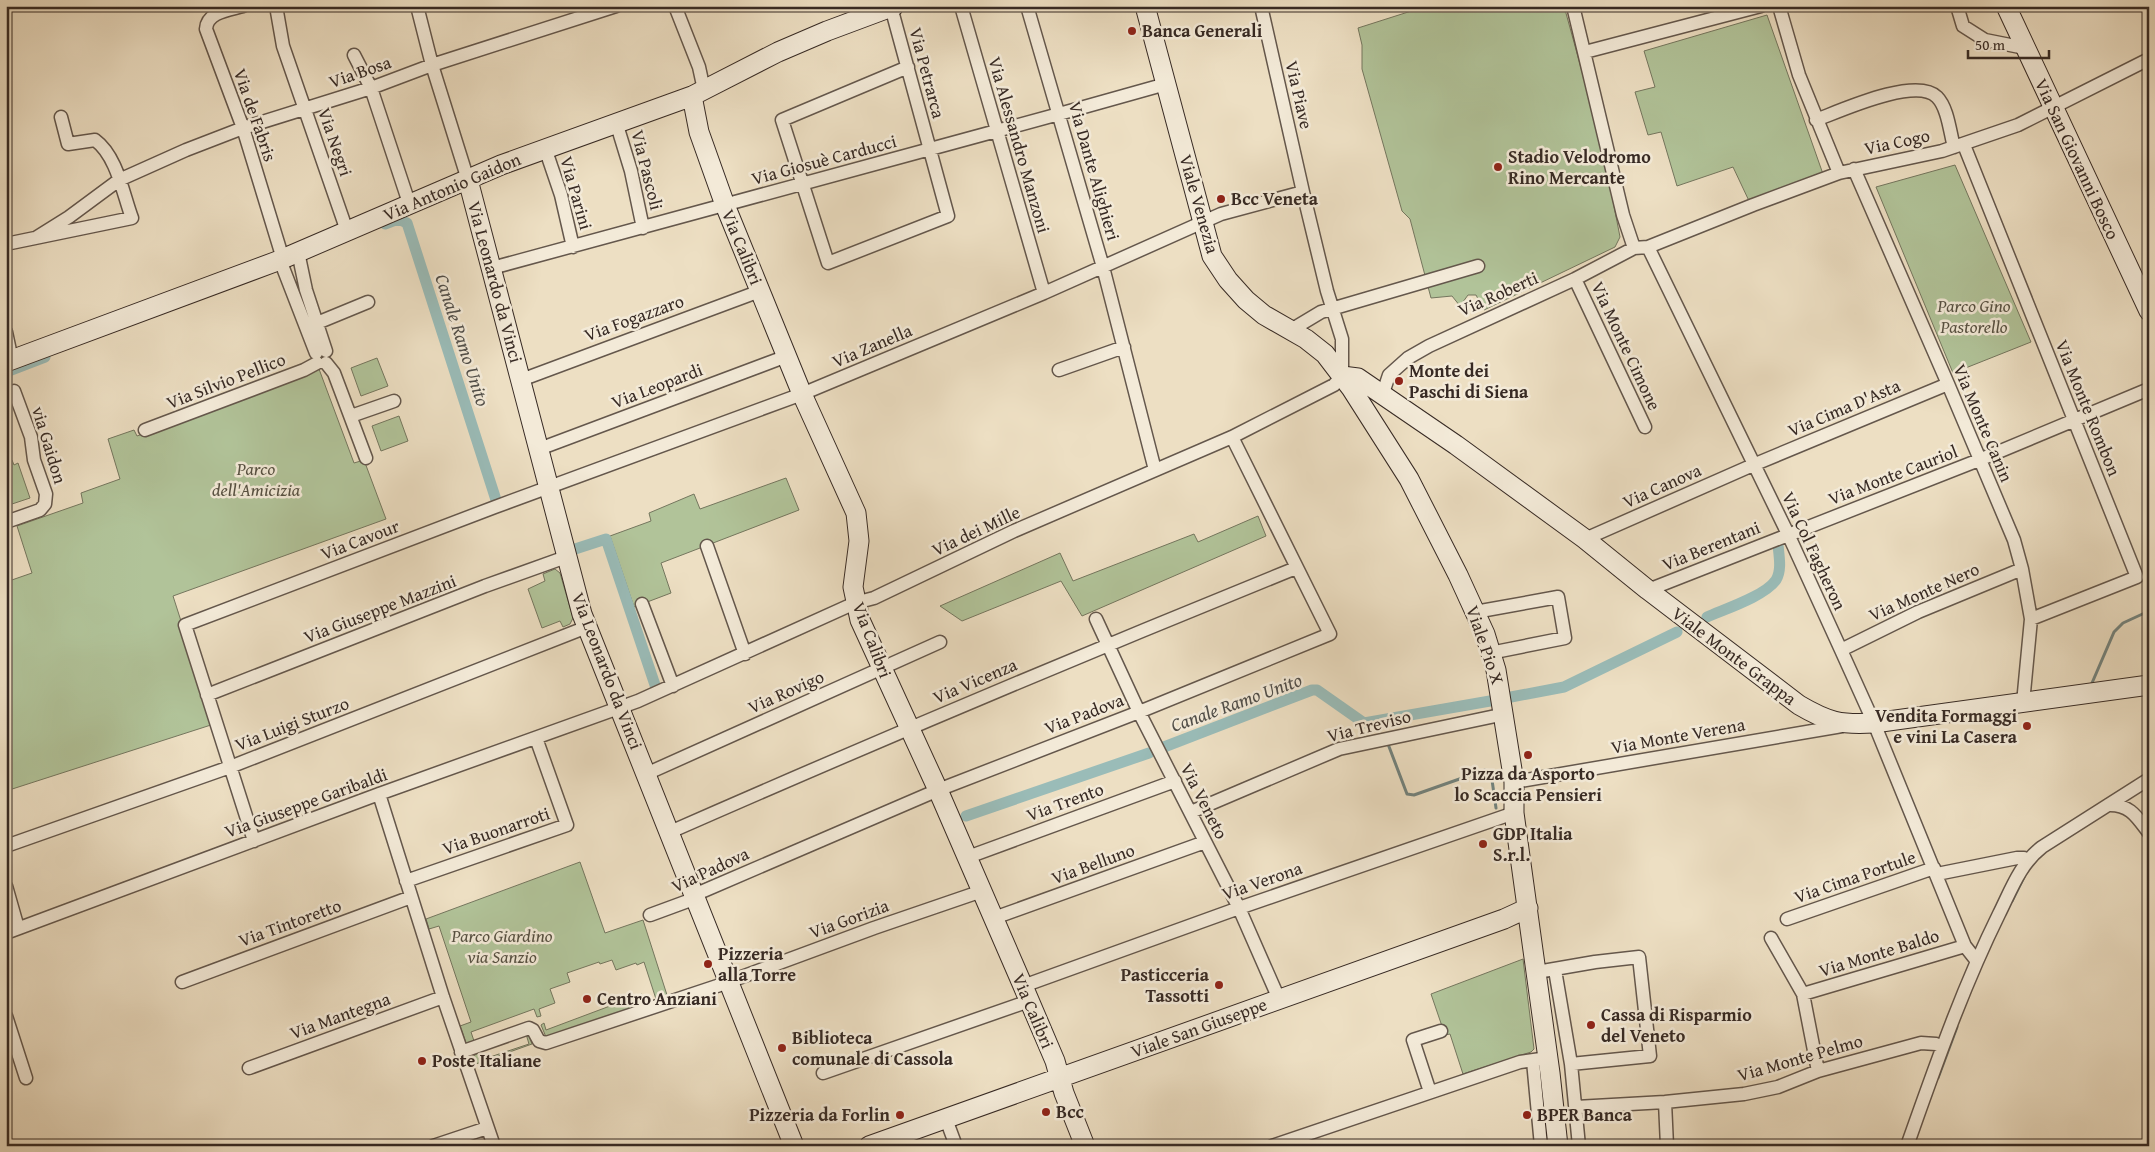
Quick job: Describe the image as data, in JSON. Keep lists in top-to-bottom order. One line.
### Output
{"streets":{"street":["Via Bosa","Via Petrarca","Via Piave","Via de Fabris","Via Negri","Via Cogo","Via Alessandro Manzoni","Via San Giovanni Bosco","Via Giosuè Carducci","Via Pascoli","Via Dante Alighieri","Via Antonio Gaidon","Via Parini","Viale Venezia","Via Calibri","Via Leonardo da Vinci","Via Roberti","Via Fogazzaro","Via Zanella","Via Monte Cimone","Via Silvio Pellico","Via Leopardi","Via Cima D'Asta","Via Monte Rombon","Via Monte Canin","via Gaidon","Via Monte Cauriol","Via Canova","Via dei Mille","Via Cavour","Via Berentani","Via Col Fagheron","Via Monte Nero","Via Giuseppe Mazzini","Viale Pio X","Viale Monte Grappa","Via Vicenza","Via Rovigo","Via Padova","Via Luigi Sturzo","Via Treviso","Via Monte Verena","Via Veneto","Via Trento","Via Giuseppe Garibaldi","Via Buonarroti","Via Belluno","Via Cima Portule","Via Verona","Via Gorizia","Via Tintoretto","Via Monte Baldo","Via Mantegna","Viale San Giuseppe","Via Monte Pelmo"]},"crossings":[["Via Bosa","Via de Fabris"],["Via Bosa","Via Negri"],["Via Petrarca","Via Giosuè Carducci"],["Via Petrarca","Via Antonio Gaidon"],["Via Piave","Via dei Mille"],["Via Piave","Viale Pio X"],["Via Piave","Viale Monte Grappa"],["Via de Fabris","Via Antonio Gaidon"],["Via Negri","Via Antonio Gaidon"],["Via Cogo","Via San Giovanni Bosco"],["Via Cogo","Via Roberti"],["Via Cogo","Via Monte Rombon"],["Via Cogo","Via Monte Canin"],["Via Cogo","Via Col Fagheron"],["Via Alessandro Manzoni","Via Giosuè Carducci"],["Via Alessandro Manzoni","Via Zanella"],["Via Giosuè Carducci","Via Pascoli"],["Via Giosuè Carducci","Via Dante Alighieri"],["Via Giosuè Carducci","Via Parini"],["Via Giosuè Carducci","Viale Venezia"],["Via Giosuè Carducci","Via Calibri"],["Via Giosuè Carducci","Via Leonardo da Vinci"],["Via Pascoli","Via Antonio Gaidon"],["Via Dante Alighieri","Via Zanella"],["Via Dante Alighieri","Via dei Mille"],["Via Antonio Gaidon","Via Parini"],["Via Antonio Gaidon","Via Calibri"],["Via Antonio Gaidon","Via Leonardo da Vinci"],["Viale Venezia","Via Zanella"],["Viale Venezia","Viale Pio X"],["Via Calibri","Via Fogazzaro"],["Via Calibri","Via Zanella"],["Via Calibri","Via Leopardi"],["Via Calibri","Via dei Mille"],["Via Calibri","Via Vicenza"],["Via Calibri","Via Rovigo"],["Via Calibri","Via Padova"],["Via Calibri","Via Trento"],["Via Calibri","Via Belluno"],["Via Calibri","Via Verona"],["Via Calibri","Via Gorizia"],["Via Calibri","Viale San Giuseppe"],["Via Leonardo da Vinci","Via Fogazzaro"],["Via Leonardo da Vinci","Via Zanella"],["Via Leonardo da Vinci","Via Leopardi"],["Via Leonardo da Vinci","Via dei Mille"],["Via Leonardo da Vinci","Via Cavour"],["Via Leonardo da Vinci","Via Giuseppe Mazzini"],["Via Leonardo da Vinci","Via Vicenza"],["Via Leonardo da Vinci","Via Rovigo"],["Via Leonardo da Vinci","Via Padova"],["Via Leonardo da Vinci","Via Luigi Sturzo"],["Via Leonardo da Vinci","Via Giuseppe Garibaldi"],["Via Leonardo da Vinci","Via Gorizia"],["Via Roberti","Via Monte Cimone"],["Via Roberti","Via Col Fagheron"],["Via Roberti","Viale Monte Grappa"],["Via Zanella","Via Cavour"],["Via Cima D'Asta","Via Monte Canin"],["Via Cima D'Asta","Via Canova"],["Via Cima D'Asta","Via Col Fagheron"],["Via Monte Rombon","Via Monte Canin"],["Via Monte Rombon","Via Monte Cauriol"],["Via Monte Canin","Via Monte Cauriol"],["Via Monte Canin","Via Monte Nero"],["Via Monte Canin","Viale Monte Grappa"],["Via Monte Cauriol","Via Berentani"],["Via Monte Cauriol","Via Col Fagheron"],["Via Canova","Via Col Fagheron"],["Via Canova","Viale Monte Grappa"],["Via dei Mille","Viale Pio X"],["Via dei Mille","Viale Monte Grappa"],["Via dei Mille","Via Padova"],["Via dei Mille","Via Giuseppe Garibaldi"],["Via Cavour","Via Giuseppe Mazzini"],["Via Berentani","Via Col Fagheron"],["Via Berentani","Viale Monte Grappa"],["Via Col Fagheron","Via Monte Nero"],["Via Col Fagheron","Viale Monte Grappa"],["Via Col Fagheron","Via Cima Portule"],["Via Col Fagheron","Via Monte Baldo"],["Viale Pio X","Viale Monte Grappa"],["Viale Pio X","Via Treviso"],["Viale Pio X","Via Monte Verena"],["Viale Pio X","Via Verona"],["Viale Pio X","Viale San Giuseppe"],["Viale Pio X","Via Monte Pelmo"],["Viale Monte Grappa","Via Monte Verena"],["Via Vicenza","Via Padova"],["Via Vicenza","Via Veneto"],["Via Padova","Via Veneto"],["Via Treviso","Via Veneto"],["Via Veneto","Via Trento"],["Via Veneto","Via Belluno"],["Via Veneto","Via Verona"],["Via Veneto","Viale San Giuseppe"],["Via Giuseppe Garibaldi","Via Buonarroti"],["Via Monte Baldo","Via Monte Pelmo"]],"water":["Canale Ramo Unito"],"parks":["Parco Gino Pastorello","Parco dell'Amicizia","Parco Giardino via Sanzio"],"places":["Banca Generali","Stadio Velodromo Rino Mercante","Bcc Veneta","Monte dei Paschi di Siena","Vendita Formaggi e vini La Casera","Pizza da Asporto lo Scaccia Pensieri","GDP Italia S.r.l.","Pizzeria alla Torre","Pasticceria Tassotti","Centro Anziani","Cassa di Risparmio del Veneto","Biblioteca comunale di Cassola","Poste Italiane","Bcc","Pizzeria da Forlin","BPER Banca"],"scale_bar":"50 m"}
